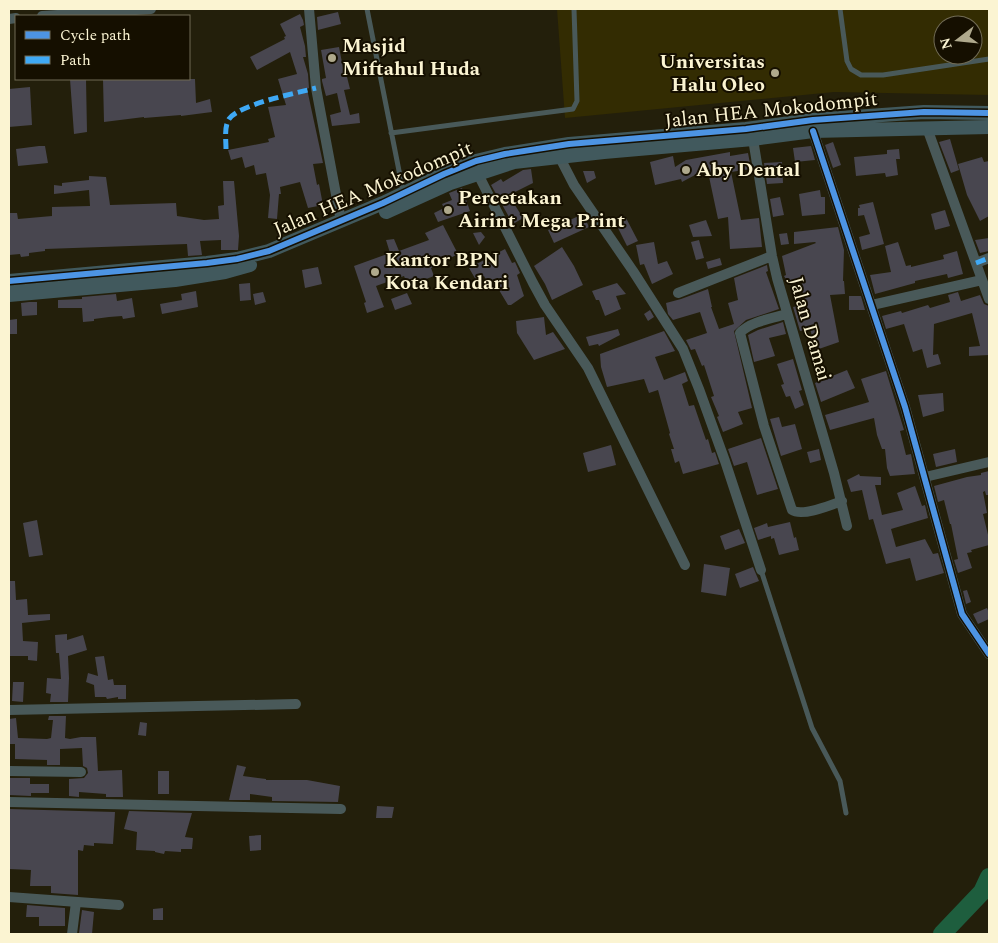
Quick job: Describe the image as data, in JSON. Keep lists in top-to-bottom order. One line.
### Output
{"streets":{"street":["Jalan HEA Mokodompit","Jalan Damai"]},"crossings":[["Jalan HEA Mokodompit","Jalan Damai"]],"places":["Masjid Miftahul Huda","Universitas Halu Oleo","Aby Dental","Percetakan Airint Mega Print","Kantor BPN Kota Kendari"],"legend":["Cycle path","Path"],"north":"left"}
